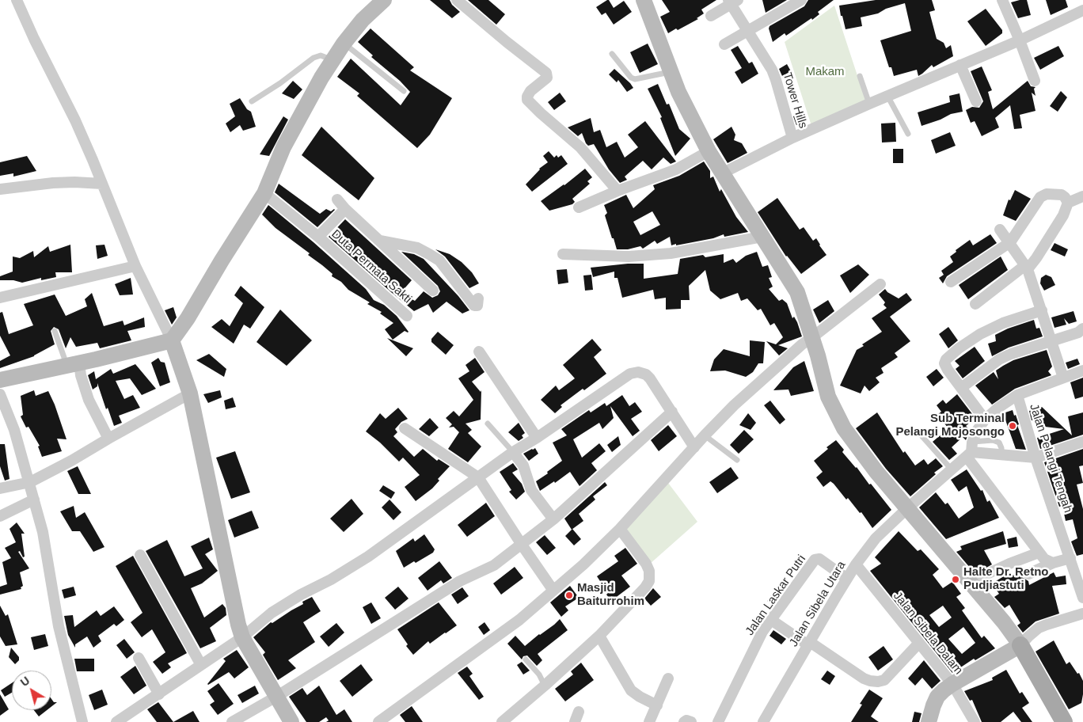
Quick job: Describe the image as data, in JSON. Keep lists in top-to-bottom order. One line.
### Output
{"streets":{"street":["Tower Hills","Duta Permata Sakti","Jalan Pelangi Tengah","Jalan Laskar Putri","Jalan Sibela Utara","Jalan Sibela Dalam"]},"crossings":[["Jalan Laskar Putri","Jalan Sibela Utara"],["Jalan Sibela Utara","Jalan Sibela Dalam"]],"parks":["Makam"],"places":["Sub Terminal Pelangi Mojosongo","Halte Dr. Retno Pudjiastuti","Masjid Baiturrohim"],"north":"top left"}
